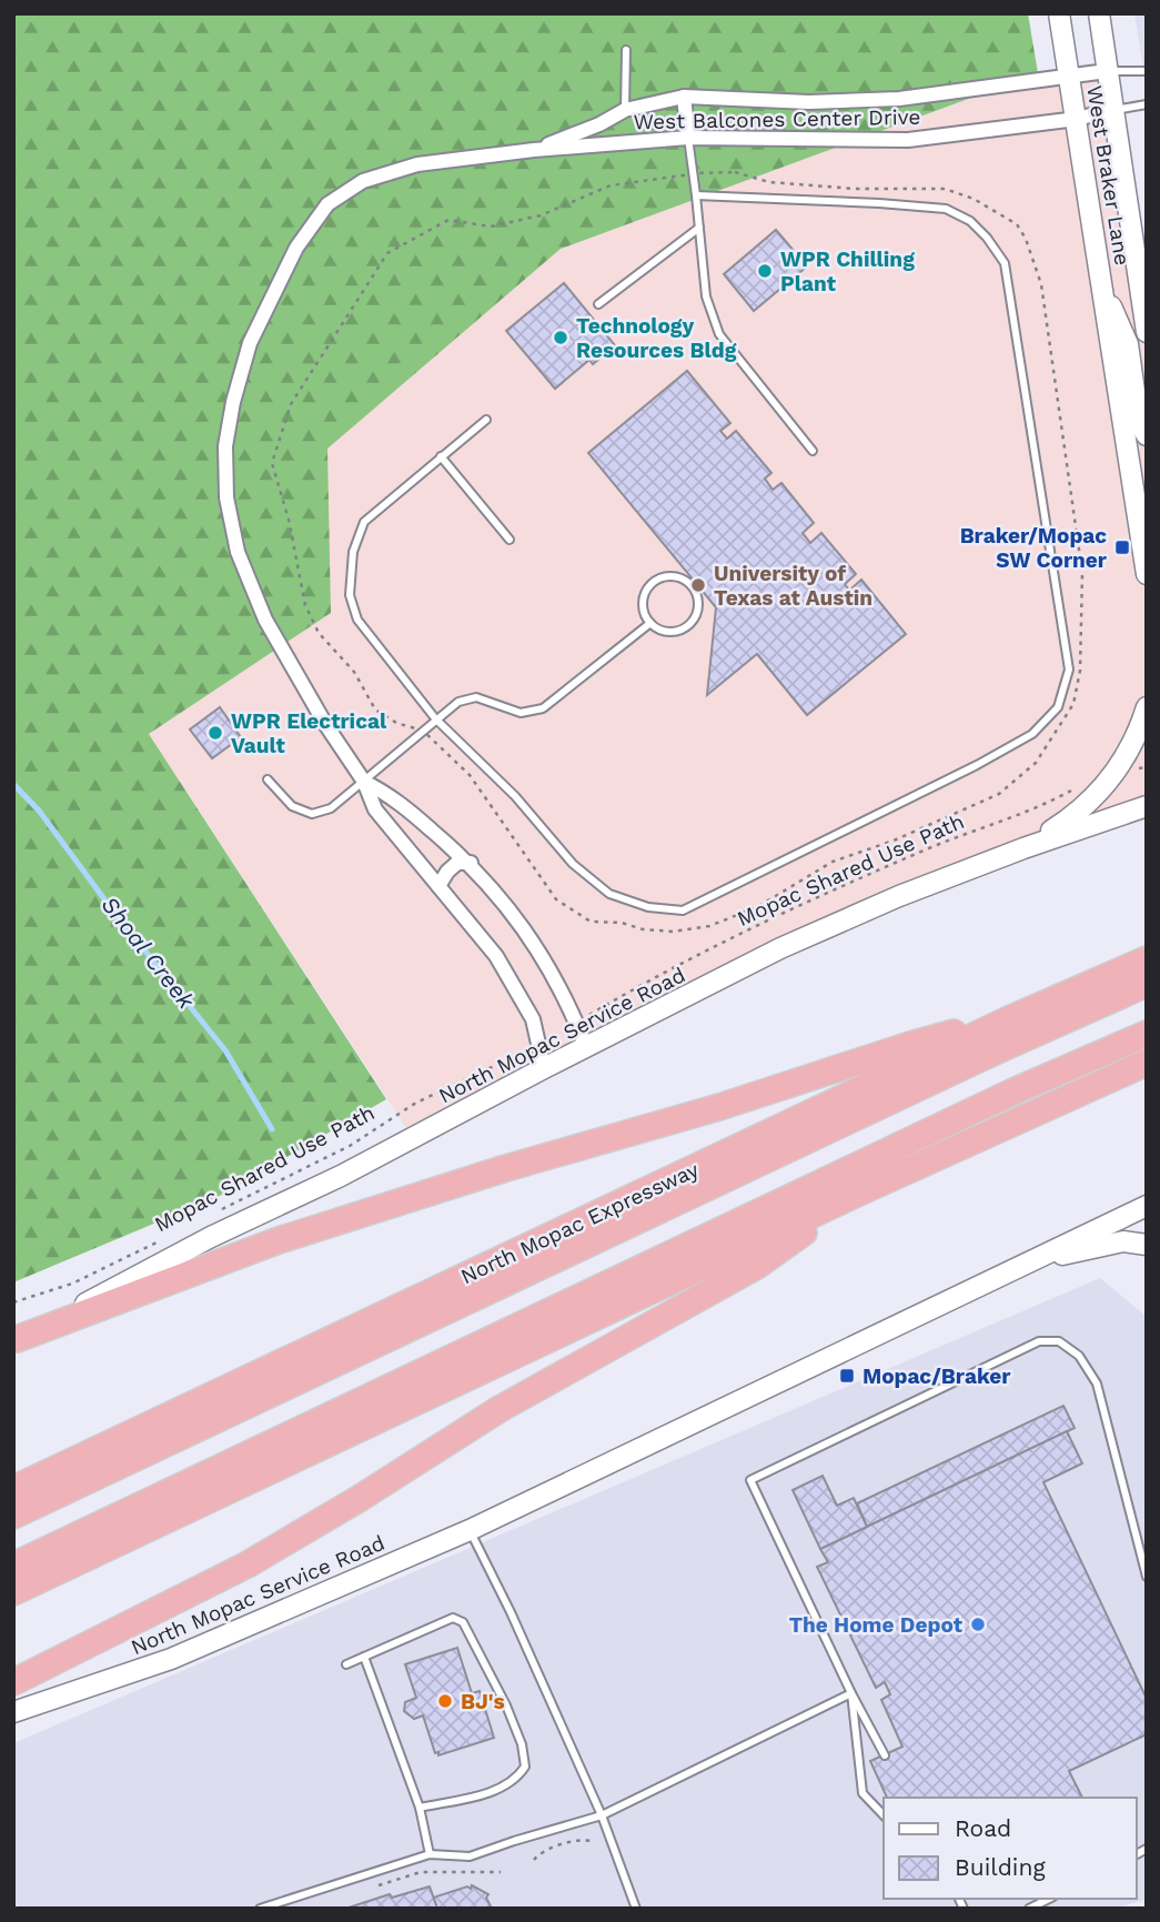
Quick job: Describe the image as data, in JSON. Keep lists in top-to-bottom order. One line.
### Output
{"streets":{"highway":["North Mopac Expressway"],"main road":["West Braker Lane","North Mopac Service Road"],"street":["West Balcones Center Drive"],"path":["Mopac Shared Use Path"]},"crossings":[["West Balcones Center Drive","West Braker Lane"],["West Balcones Center Drive","North Mopac Service Road"]],"water":["Shoal Creek"],"places":{"other":["WPR Chilling Plant","Technology Resources Bldg","University of Texas at Austin","WPR Electrical Vault","The Home Depot","BJ's"],"transit":["Braker/Mopac SW Corner","Mopac/Braker"]},"legend":["Road","Building"]}
